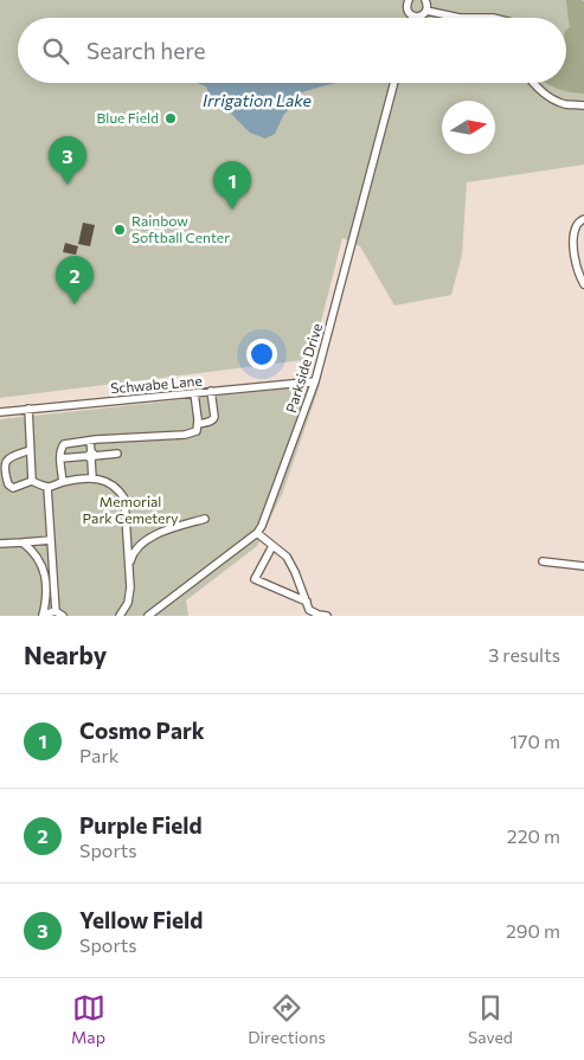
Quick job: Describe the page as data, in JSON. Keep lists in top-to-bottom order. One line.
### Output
{"streets":{"street":["Parkside Drive","Schwabe Lane"]},"crossings":[["Parkside Drive","Schwabe Lane"]],"water":["Irrigation Lake"],"parks":["Memorial Park Cemetery"],"places":["Blue Field","Rainbow Softball Center"],"north":"right","page":{"search":"Search here","pins":["3","1","2"],"heading":["Nearby","3 results"],"list":[{"mark":"1","name":"Cosmo Park","note":"Park","value":"170 m"},{"mark":"2","name":"Purple Field","note":"Sports","value":"220 m"},{"mark":"3","name":"Yellow Field","note":"Sports","value":"290 m"}],"nav":["Map","Directions","Saved"]}}
